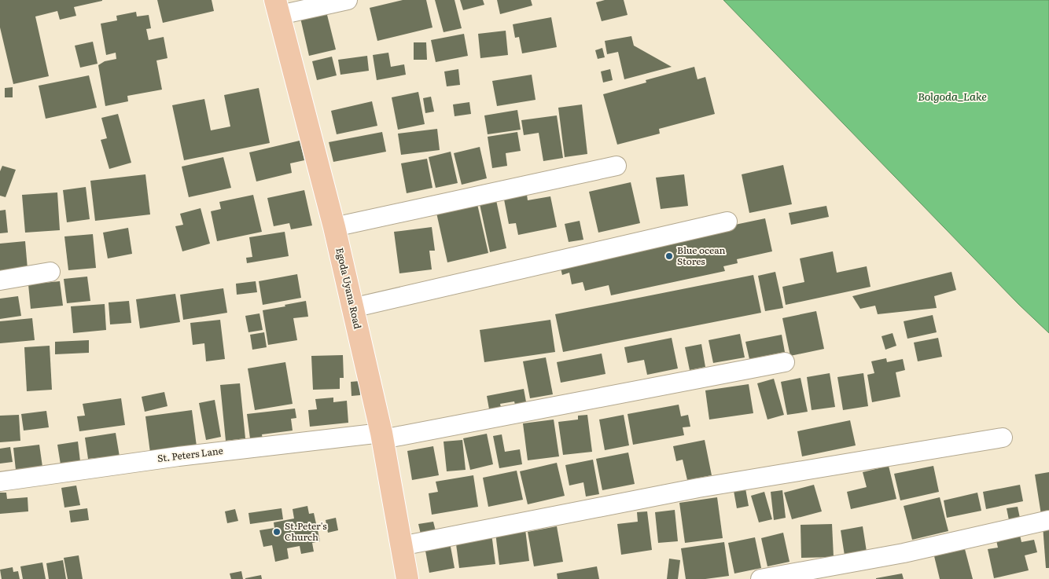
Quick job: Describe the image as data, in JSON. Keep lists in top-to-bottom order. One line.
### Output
{"streets":{"main road":["Egoda Uyana Road"],"street":["St. Peters Lane"]},"crossings":[["Egoda Uyana Road","St. Peters Lane"]],"water":["Bolgoda_Lake"],"places":["Blue ocean Stores","St.Peter's Church"]}
